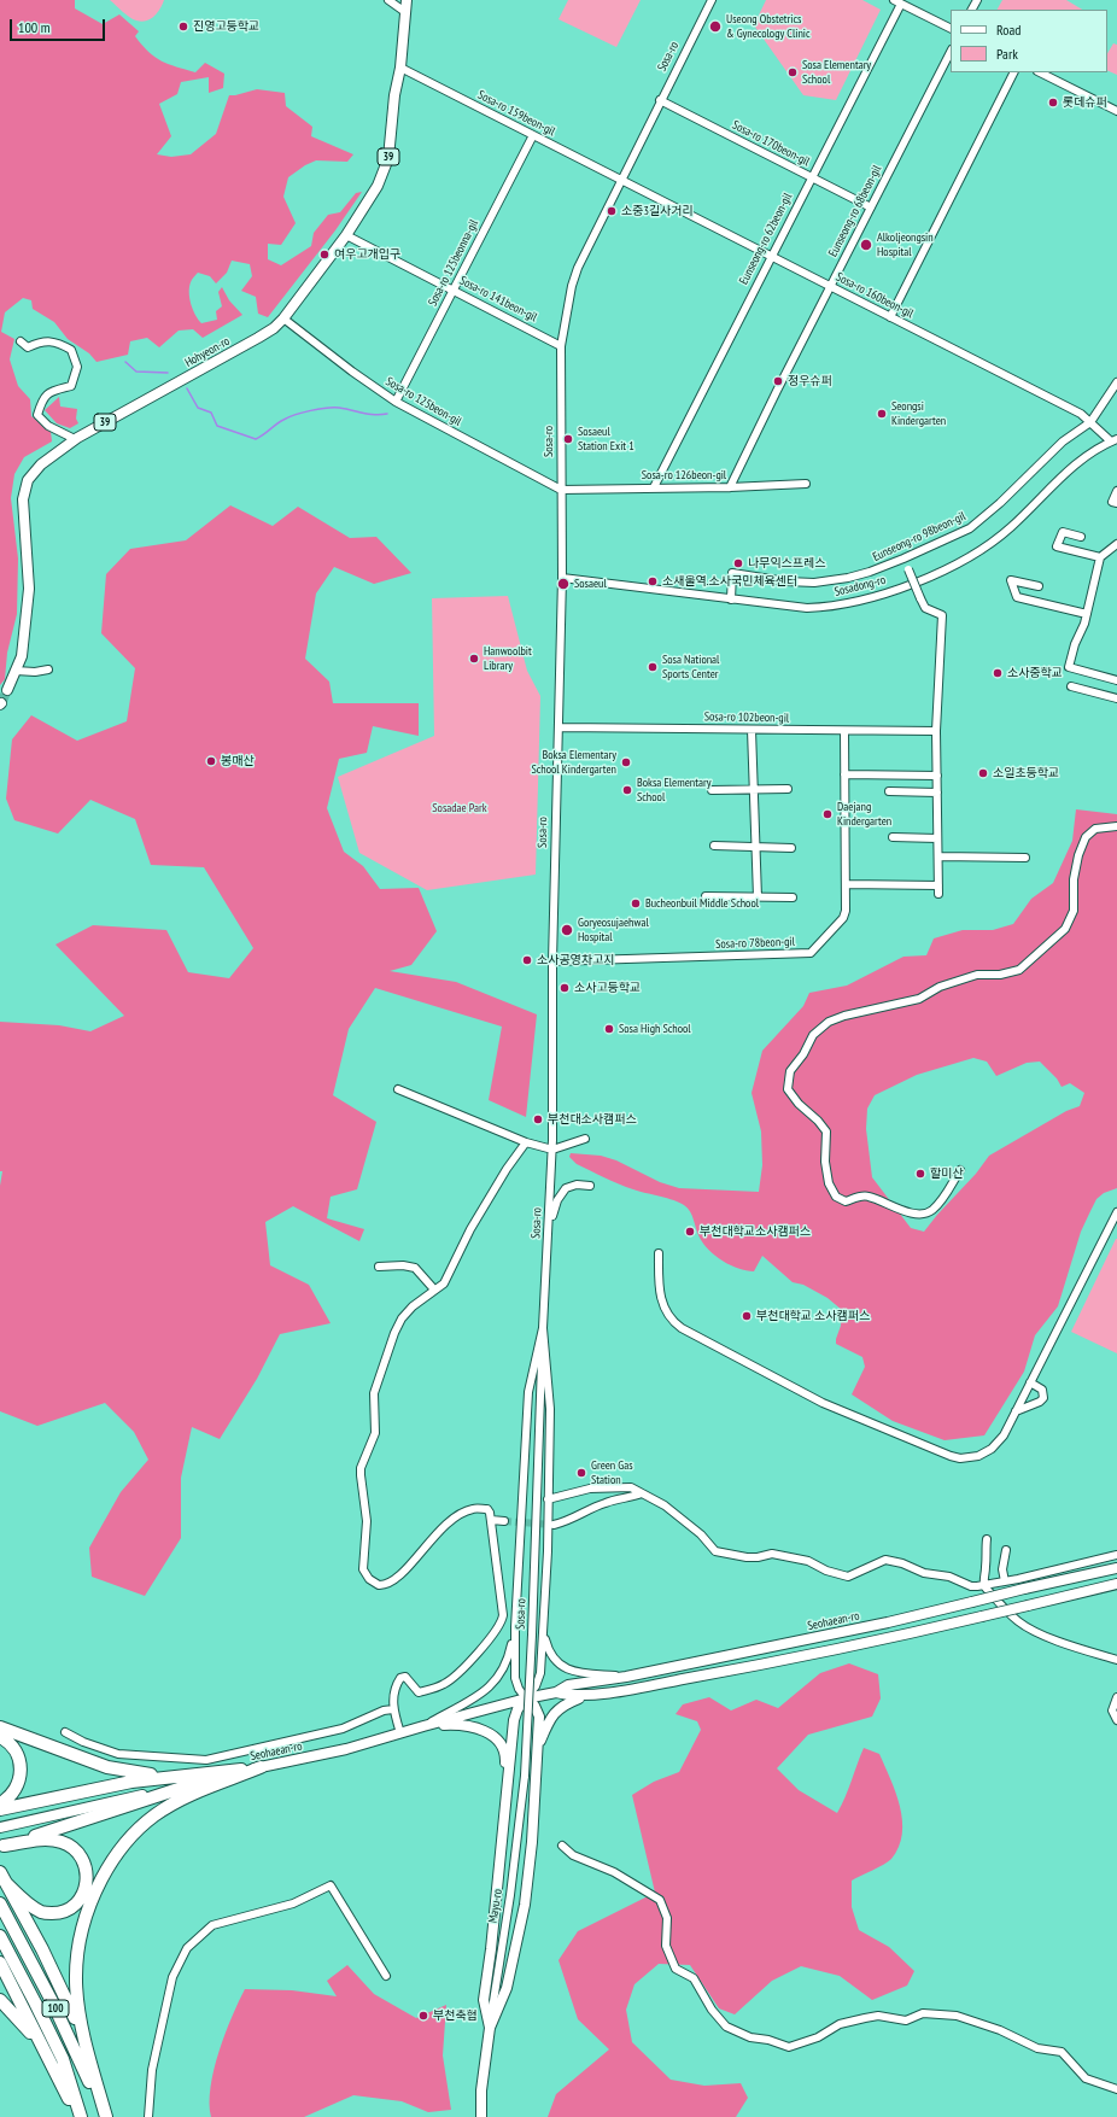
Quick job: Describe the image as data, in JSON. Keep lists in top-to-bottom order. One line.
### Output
{"streets":{"highway":["100"],"main road":["39","Hohyeon-ro","Seohaean-ro","Mayu-ro"],"street":["Sosa-ro","Sosa-ro 159beon-gil","Sosa-ro 170beon-gil","Eunseong-ro 68beon-gil","Eunseong-ro 62beon-gil","Sosa-ro 125beonna-gil","Sosa-ro 160beon-gil","Sosa-ro 141beon-gil","Sosa-ro 125beon-gil","Sosa-ro 126beon-gil","Eunseong-ro 98beon-gil","Sosadong-ro","Sosa-ro 102beon-gil","Sosa-ro 78beon-gil"]},"crossings":[["Sosa-ro","Sosa-ro 159beon-gil"],["Sosa-ro","Sosa-ro 170beon-gil"],["Sosa-ro","Sosa-ro 160beon-gil"],["Sosa-ro","Sosa-ro 141beon-gil"],["Sosa-ro","Sosa-ro 125beon-gil"],["Sosa-ro","Sosa-ro 126beon-gil"],["Sosa-ro","Sosadong-ro"],["Sosa-ro","Sosa-ro 102beon-gil"],["Sosa-ro","Sosa-ro 78beon-gil"],["Sosa-ro","Seohaean-ro"],["Sosa-ro","Mayu-ro"],["Sosa-ro 159beon-gil","Sosa-ro 125beonna-gil"],["Sosa-ro 159beon-gil","Sosa-ro 160beon-gil"],["Sosa-ro 159beon-gil","Hohyeon-ro"],["Sosa-ro 170beon-gil","Eunseong-ro 68beon-gil"],["Sosa-ro 170beon-gil","Eunseong-ro 62beon-gil"],["Eunseong-ro 68beon-gil","Sosa-ro 160beon-gil"],["Eunseong-ro 68beon-gil","Sosa-ro 126beon-gil"],["Eunseong-ro 62beon-gil","Sosa-ro 160beon-gil"],["Eunseong-ro 62beon-gil","Sosa-ro 126beon-gil"],["Sosa-ro 125beonna-gil","Sosa-ro 141beon-gil"],["Sosa-ro 125beonna-gil","Sosa-ro 125beon-gil"],["Sosa-ro 160beon-gil","Eunseong-ro 98beon-gil"],["Sosa-ro 160beon-gil","Sosadong-ro"],["Sosa-ro 141beon-gil","Hohyeon-ro"],["Hohyeon-ro","Sosa-ro 125beon-gil"],["Sosa-ro 125beon-gil","Sosa-ro 126beon-gil"],["Eunseong-ro 98beon-gil","Sosadong-ro"],["Sosa-ro 102beon-gil","Sosa-ro 78beon-gil"],["Seohaean-ro","Mayu-ro"]],"parks":["Sosadae Park"],"places":["진영고등학교","Useong Obstetrics & Gynecology Clinic","Sosa Elementary School","롯데슈퍼","소중3길사거리","Alkoljeongsin Hospital","여우고개입구","정우슈퍼","Seongsi Kindergarten","Sosaeul Station Exit 1","나무익스프레스","소새울역.소사국민체육센터","Sosaeul","Hanwoolbit Library","Sosa National Sports Center","소사중학교","봉매산","Boksa Elementary School Kindergarten","소일초등학교","Boksa Elementary School","Daejang Kindergarten","Bucheonbuil Middle School","Goryeosujaehwal Hospital","소사공영차고지","소사고등학교","Sosa High School","부천대소사캠퍼스","할미산","부천대학교소사캠퍼스","부천대학교 소사캠퍼스","Green Gas Station","부천축협"],"legend":["Road","Park"],"scale_bar":"100 m"}
